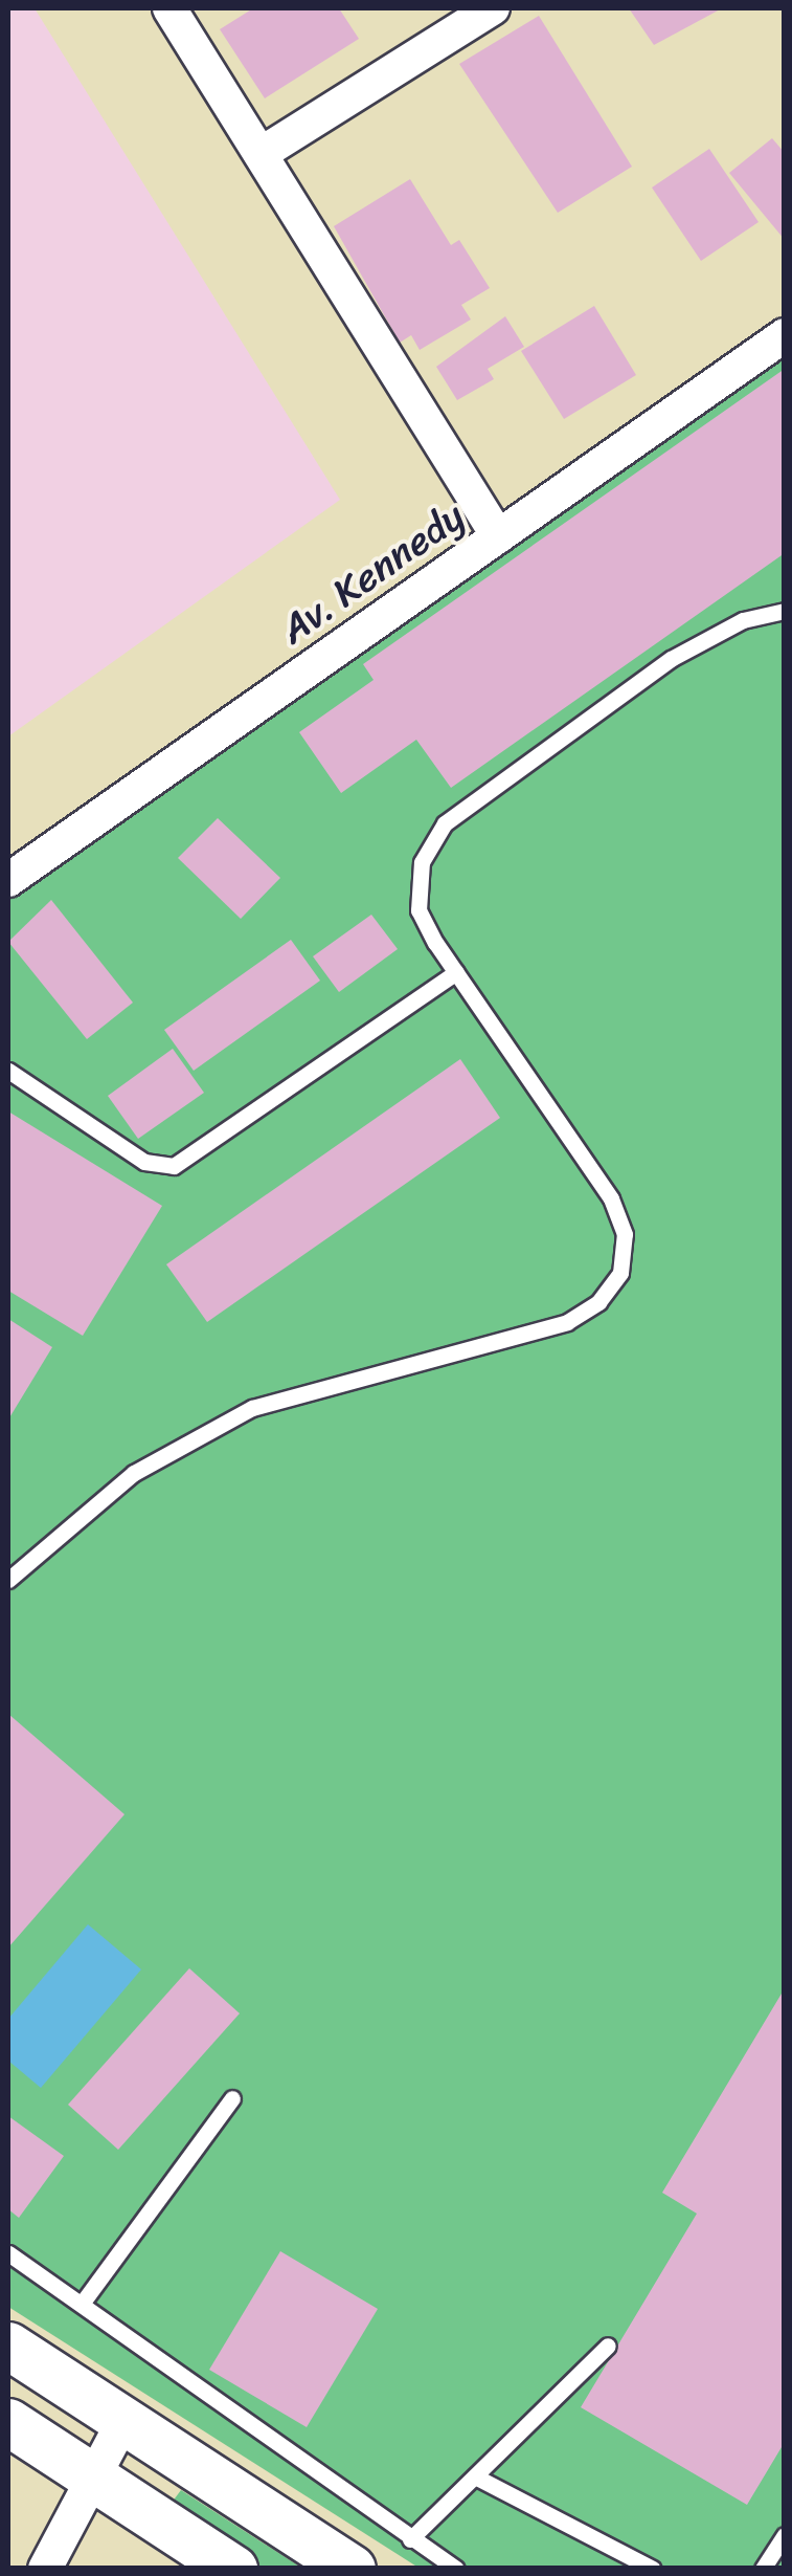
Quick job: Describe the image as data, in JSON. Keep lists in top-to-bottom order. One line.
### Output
{"streets":{"street":["Av. Kennedy"]}}
